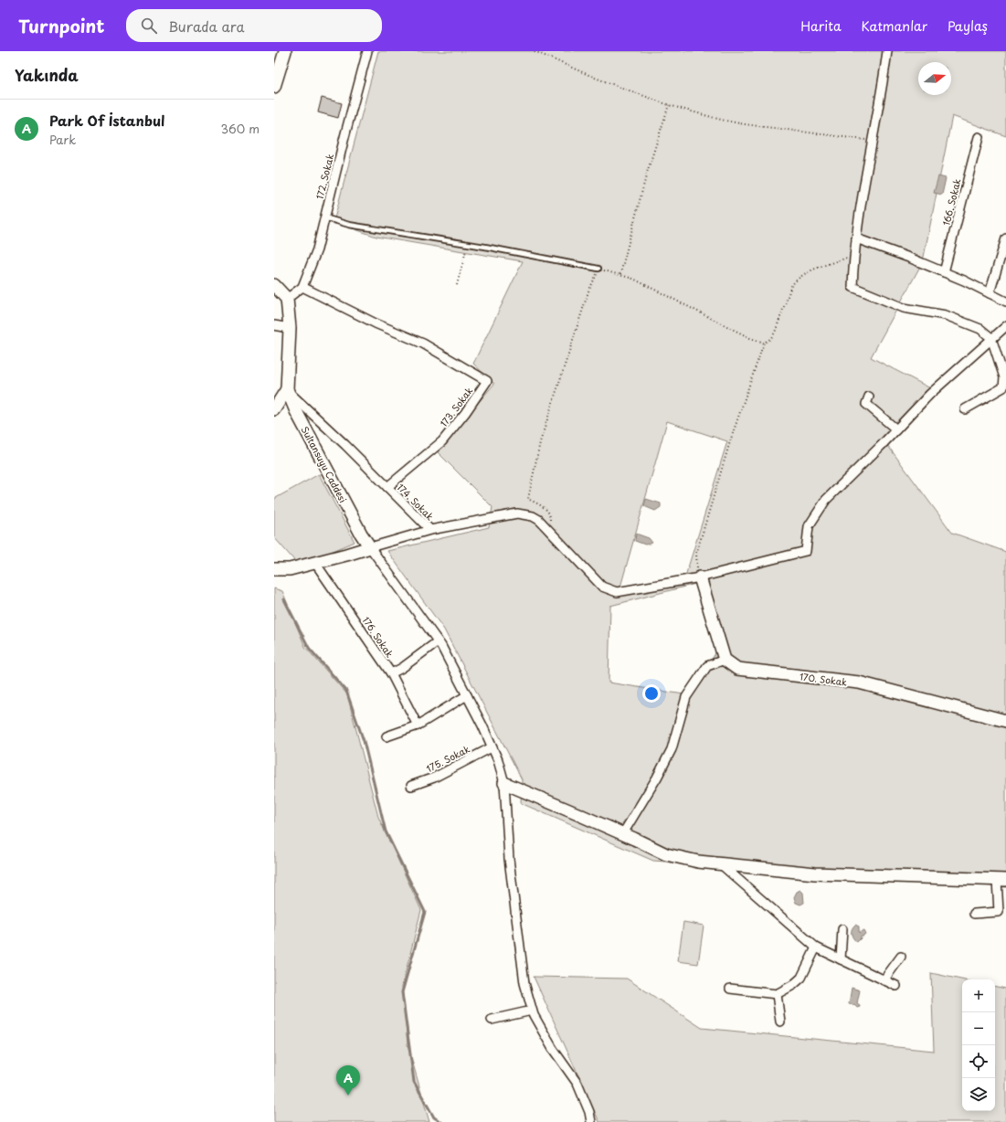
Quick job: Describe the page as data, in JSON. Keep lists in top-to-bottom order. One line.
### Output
{"streets":{"street":["172. Sokak","166. Sokak","173. Sokak","Sultansuyu Caddesi","174. Sokak","176. Sokak","170. Sokak","175. Sokak"]},"crossings":[["172. Sokak","173. Sokak"],["173. Sokak","174. Sokak"]],"north":"right","page":{"header":"Turnpoint","search":"Burada ara","nav":["Harita","Katmanlar","Paylaş"],"heading":"Yakında","list":[{"mark":"A","name":"Park Of İstanbul","note":"Park","value":"360 m"}],"map_buttons":["+","−"],"pins":"A"}}
